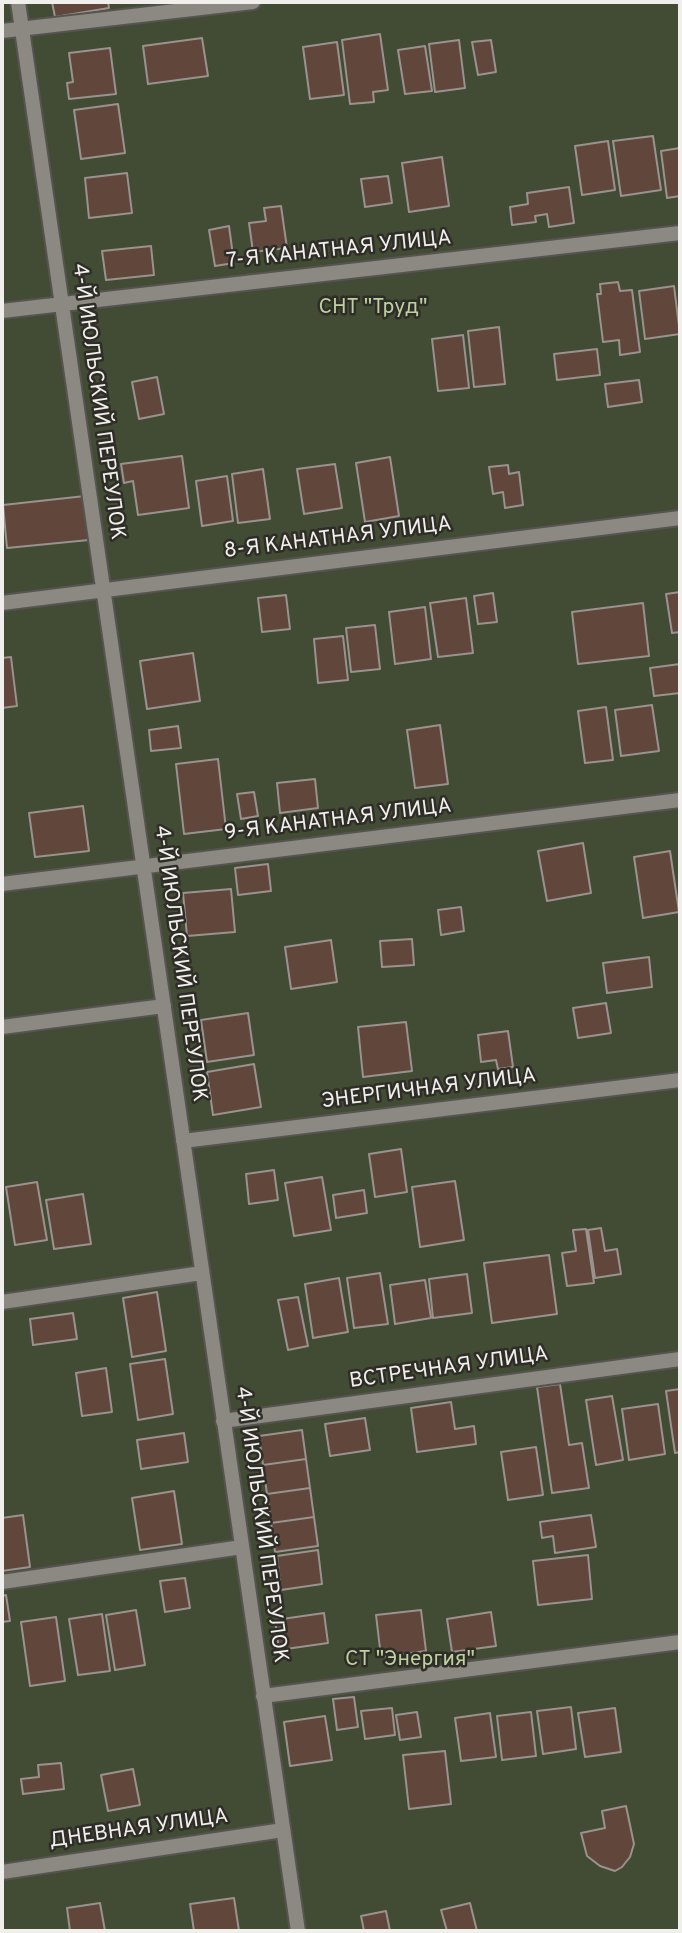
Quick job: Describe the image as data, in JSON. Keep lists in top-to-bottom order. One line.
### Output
{"streets":{"lane":["7-Я КАНАТНАЯ УЛИЦА","4-Й ИЮЛЬСКИЙ ПЕРЕУЛОК","8-Я КАНАТНАЯ УЛИЦА","9-Я КАНАТНАЯ УЛИЦА","ЭНЕРГИЧНАЯ УЛИЦА","ВСТРЕЧНАЯ УЛИЦА","ДНЕВНАЯ УЛИЦА"]},"crossings":[["7-Я КАНАТНАЯ УЛИЦА","4-Й ИЮЛЬСКИЙ ПЕРЕУЛОК"],["4-Й ИЮЛЬСКИЙ ПЕРЕУЛОК","8-Я КАНАТНАЯ УЛИЦА"],["4-Й ИЮЛЬСКИЙ ПЕРЕУЛОК","9-Я КАНАТНАЯ УЛИЦА"],["4-Й ИЮЛЬСКИЙ ПЕРЕУЛОК","ЭНЕРГИЧНАЯ УЛИЦА"],["4-Й ИЮЛЬСКИЙ ПЕРЕУЛОК","ВСТРЕЧНАЯ УЛИЦА"],["4-Й ИЮЛЬСКИЙ ПЕРЕУЛОК","ДНЕВНАЯ УЛИЦА"]],"parks":["СНТ \"Труд\"","СТ \"Энергия\""]}
